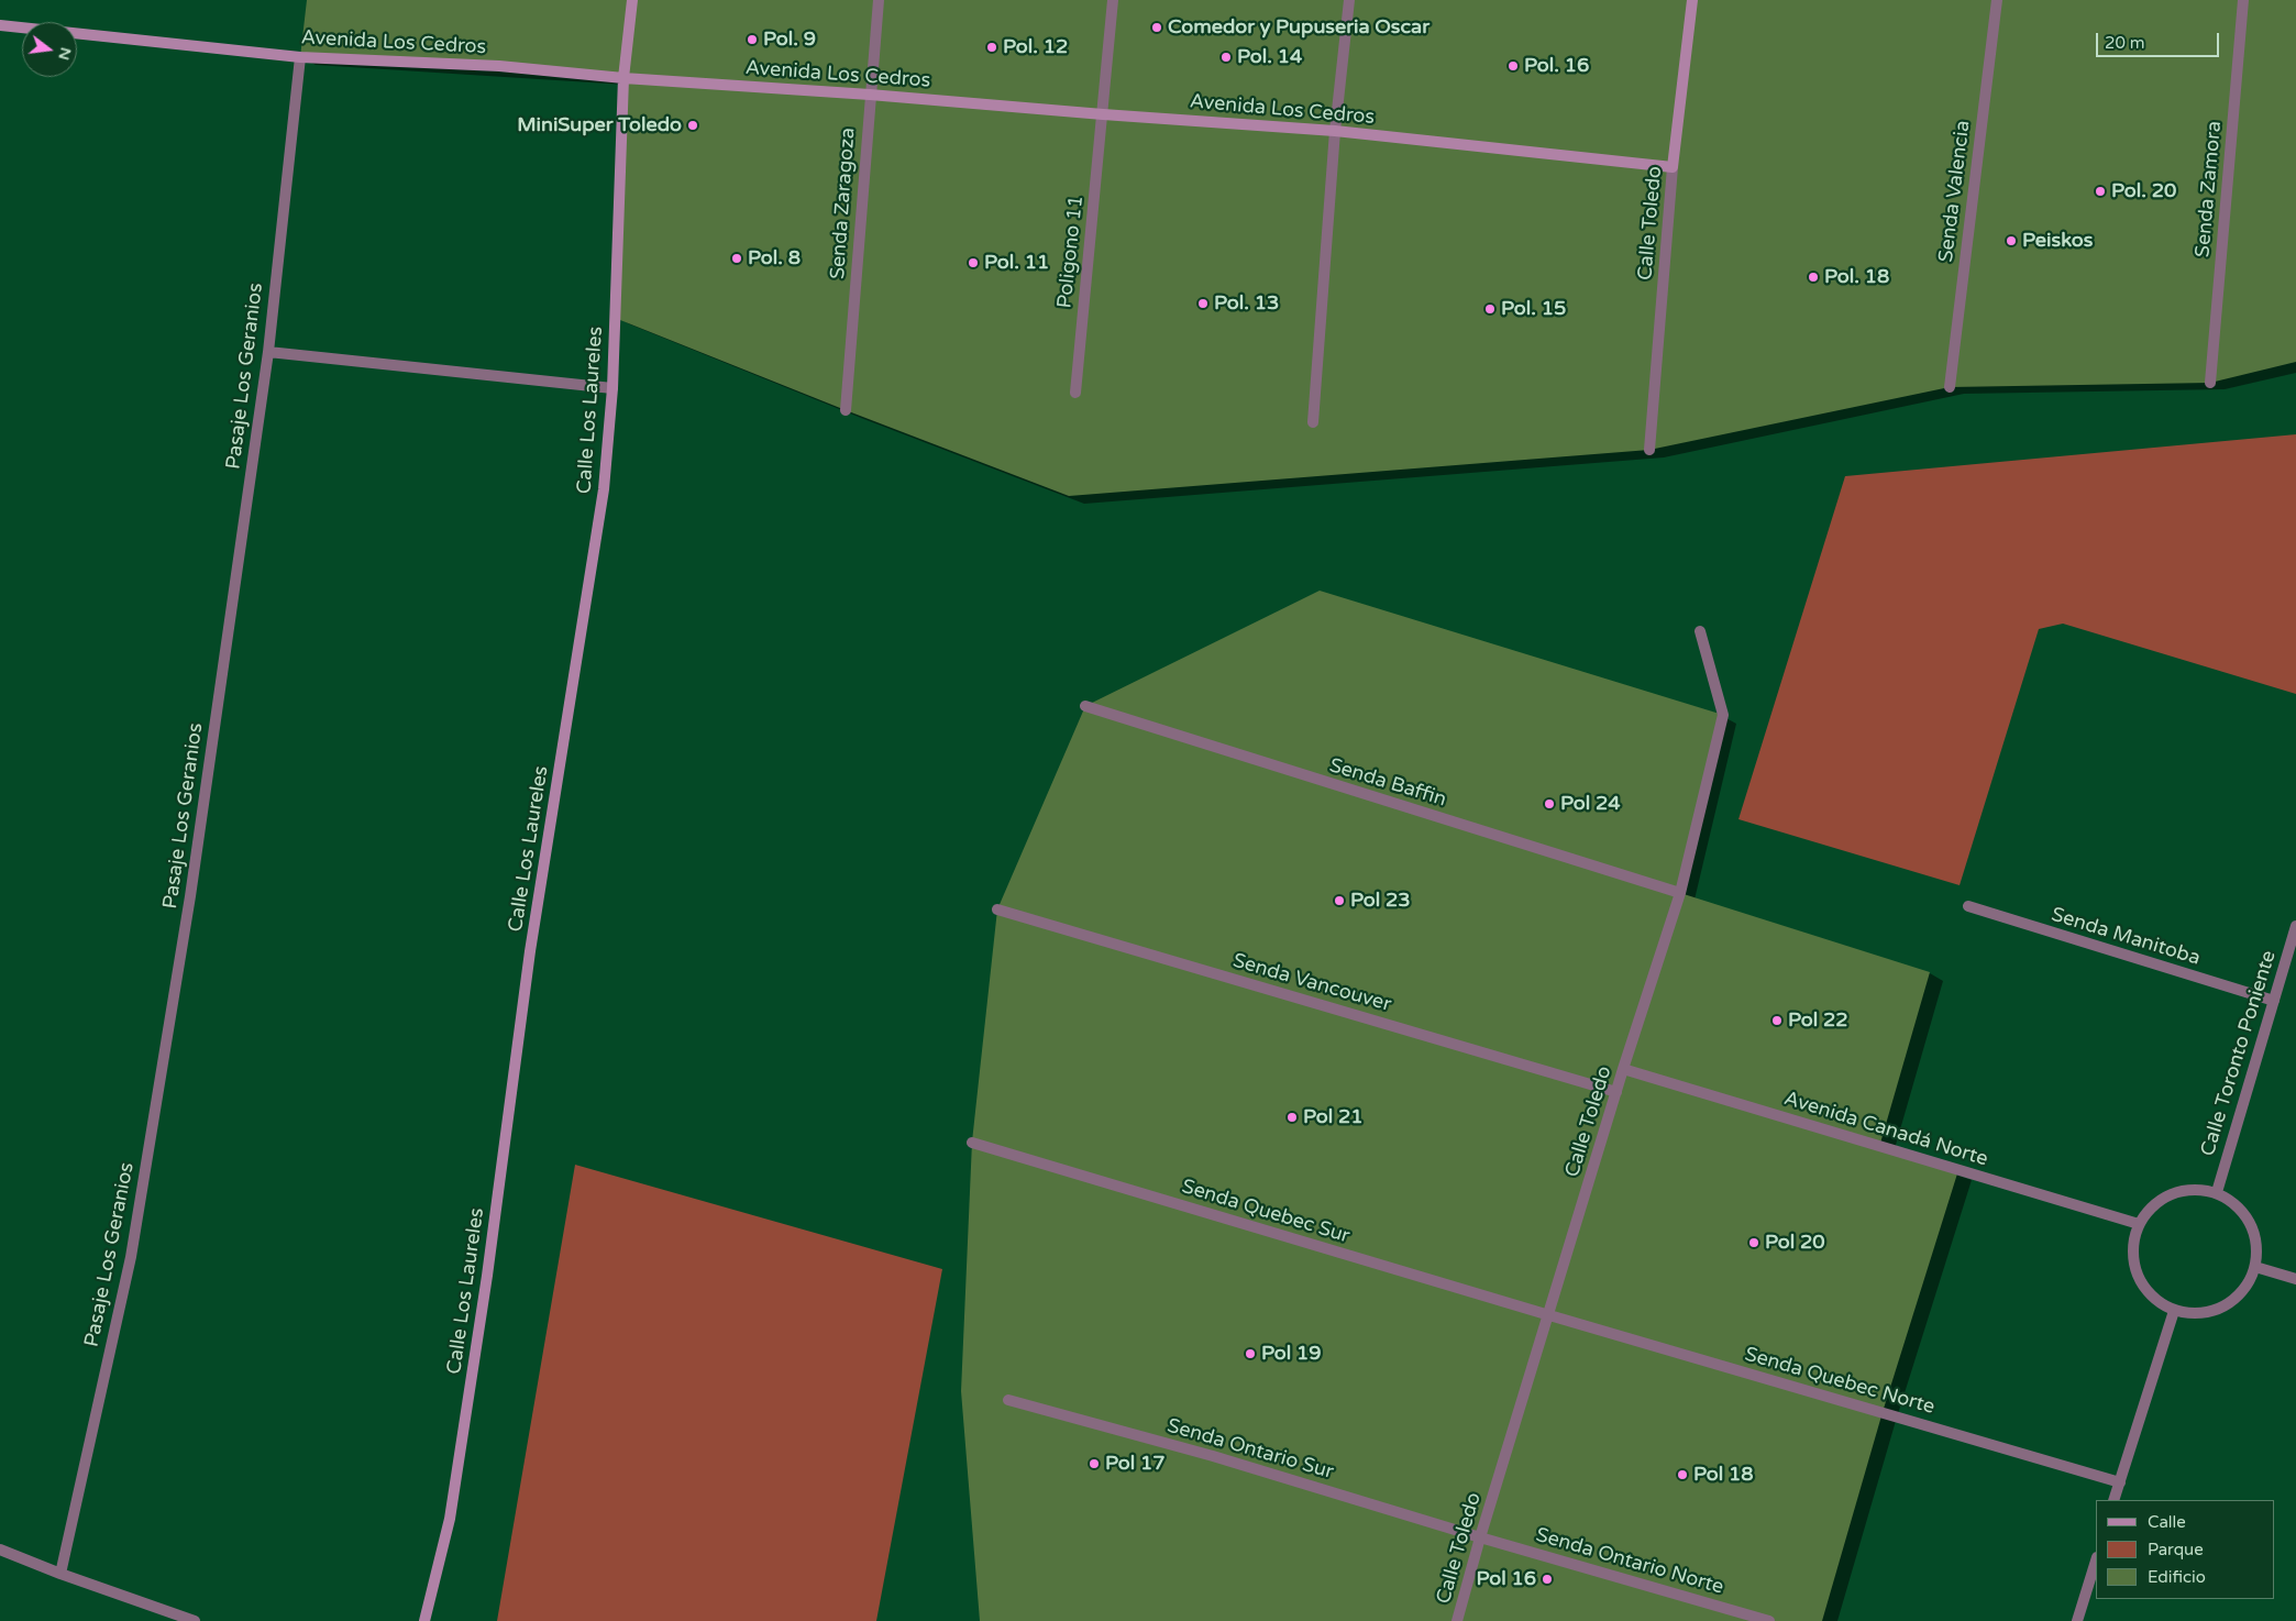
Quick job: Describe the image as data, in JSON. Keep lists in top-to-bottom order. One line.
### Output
{"streets":{"street":["Avenida Los Cedros","Senda Zamora","Senda Valencia","Senda Zaragoza","Calle Toledo","Poligono 11","Pasaje Los Geranios","Calle Los Laureles","Senda Baffin","Senda Manitoba","Senda Vancouver","Calle Toronto Poniente","Avenida Canadá Norte","Senda Quebec Sur","Senda Quebec Norte","Senda Ontario Sur","Senda Ontario Norte"]},"crossings":[["Avenida Los Cedros","Senda Zaragoza"],["Avenida Los Cedros","Calle Toledo"],["Avenida Los Cedros","Poligono 11"],["Avenida Los Cedros","Pasaje Los Geranios"],["Avenida Los Cedros","Calle Los Laureles"],["Calle Toledo","Senda Baffin"],["Calle Toledo","Senda Vancouver"],["Calle Toledo","Avenida Canadá Norte"],["Calle Toledo","Senda Quebec Sur"],["Calle Toledo","Senda Quebec Norte"],["Calle Toledo","Senda Ontario Sur"],["Calle Toledo","Senda Ontario Norte"],["Senda Manitoba","Calle Toronto Poniente"],["Calle Toronto Poniente","Avenida Canadá Norte"],["Senda Quebec Sur","Senda Quebec Norte"],["Senda Ontario Sur","Senda Ontario Norte"]],"places":["Comedor y Pupuseria Oscar","Pol. 9","Pol. 12","Pol. 14","Pol. 16","MiniSuper Toledo","Pol. 20","Peiskos","Pol. 8","Pol. 11","Pol. 18","Pol. 13","Pol. 15","Pol 24","Pol 23","Pol 22","Pol 21","Pol 20","Pol 19","Pol 17","Pol 18","Pol 16"],"legend":["Calle","Parque","Edificio"],"scale_bar":"20 m","north":"right"}
